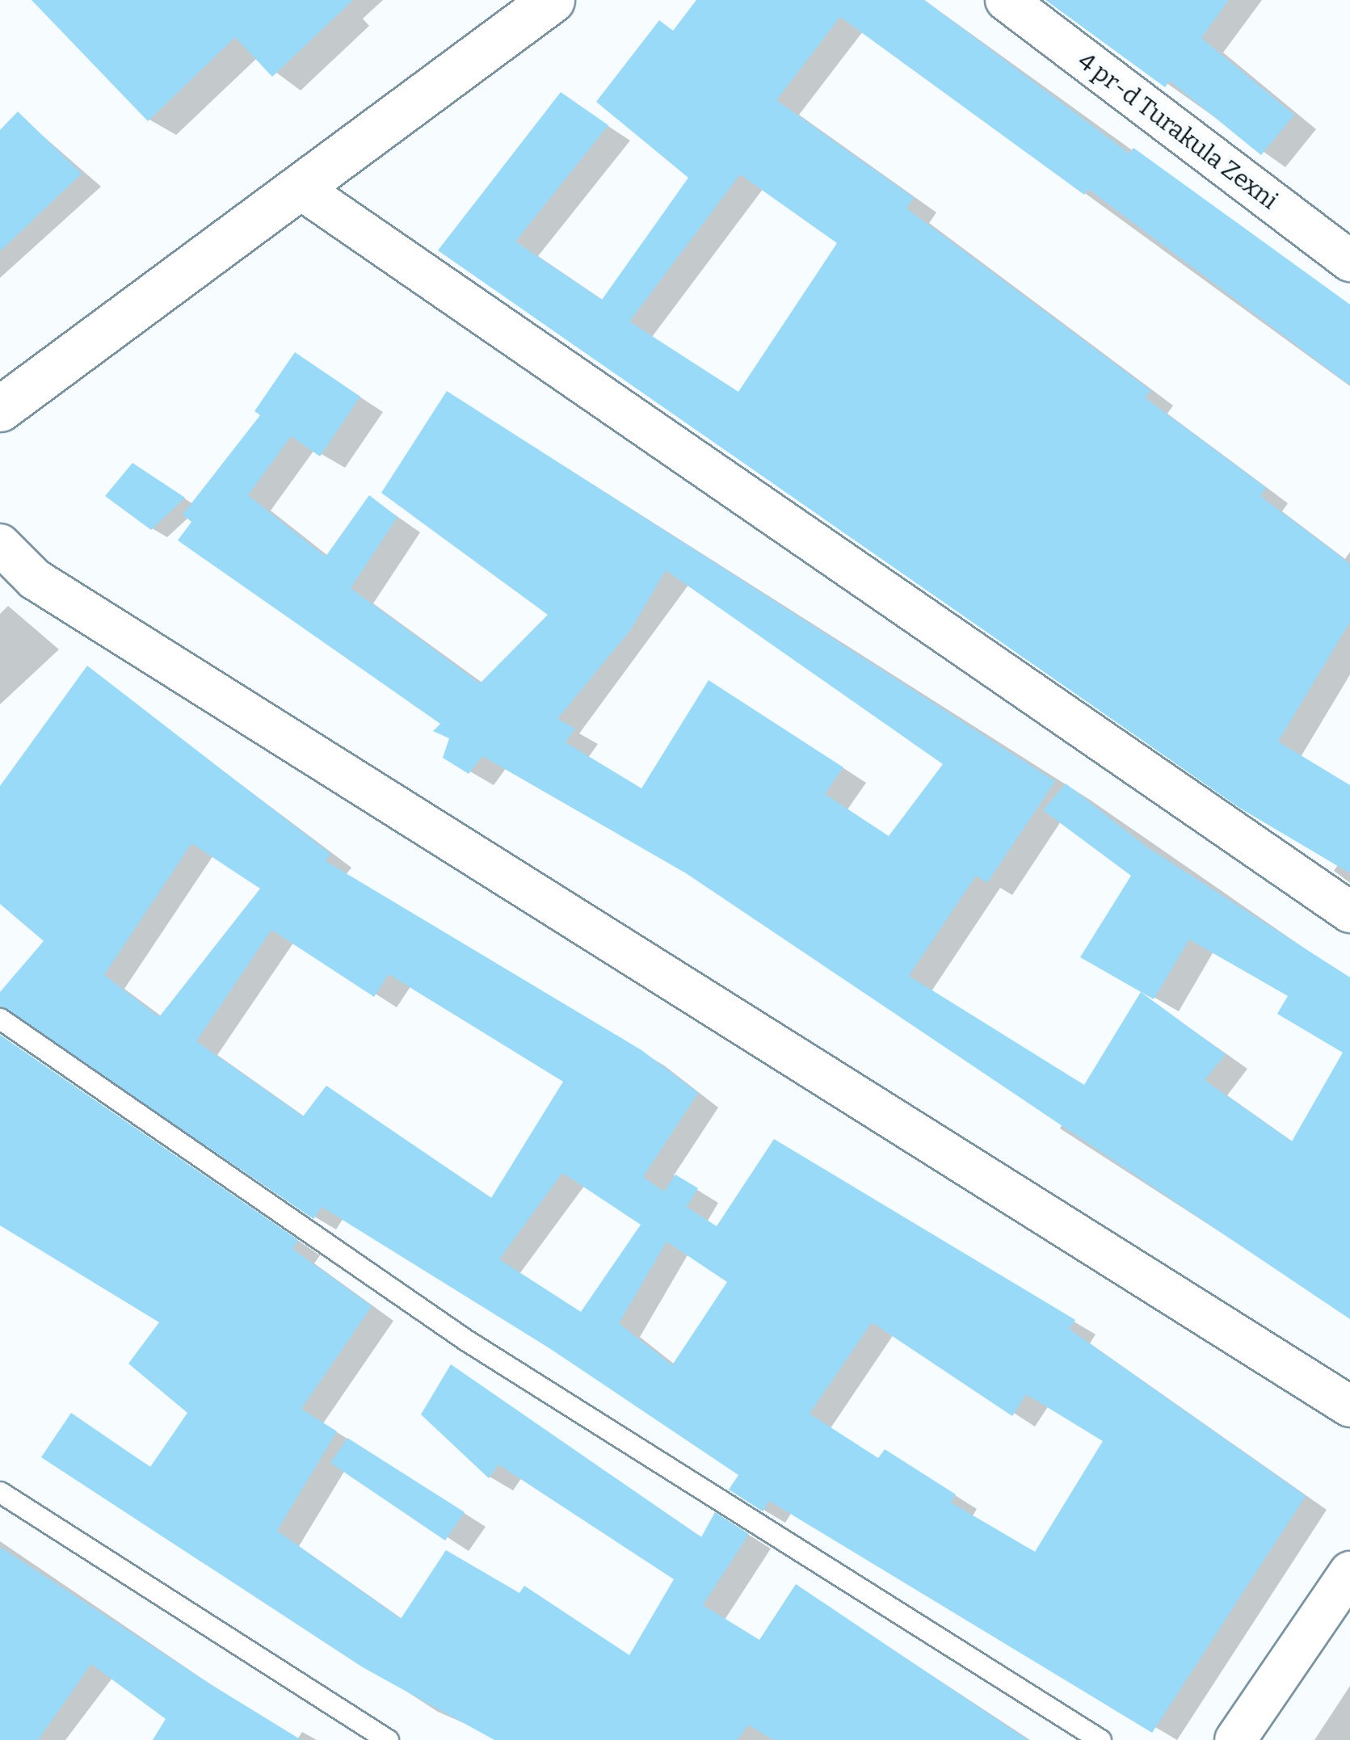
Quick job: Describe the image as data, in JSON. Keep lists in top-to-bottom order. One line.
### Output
{"streets":{"street":["4 pr-d Turakula Zexni"]}}
